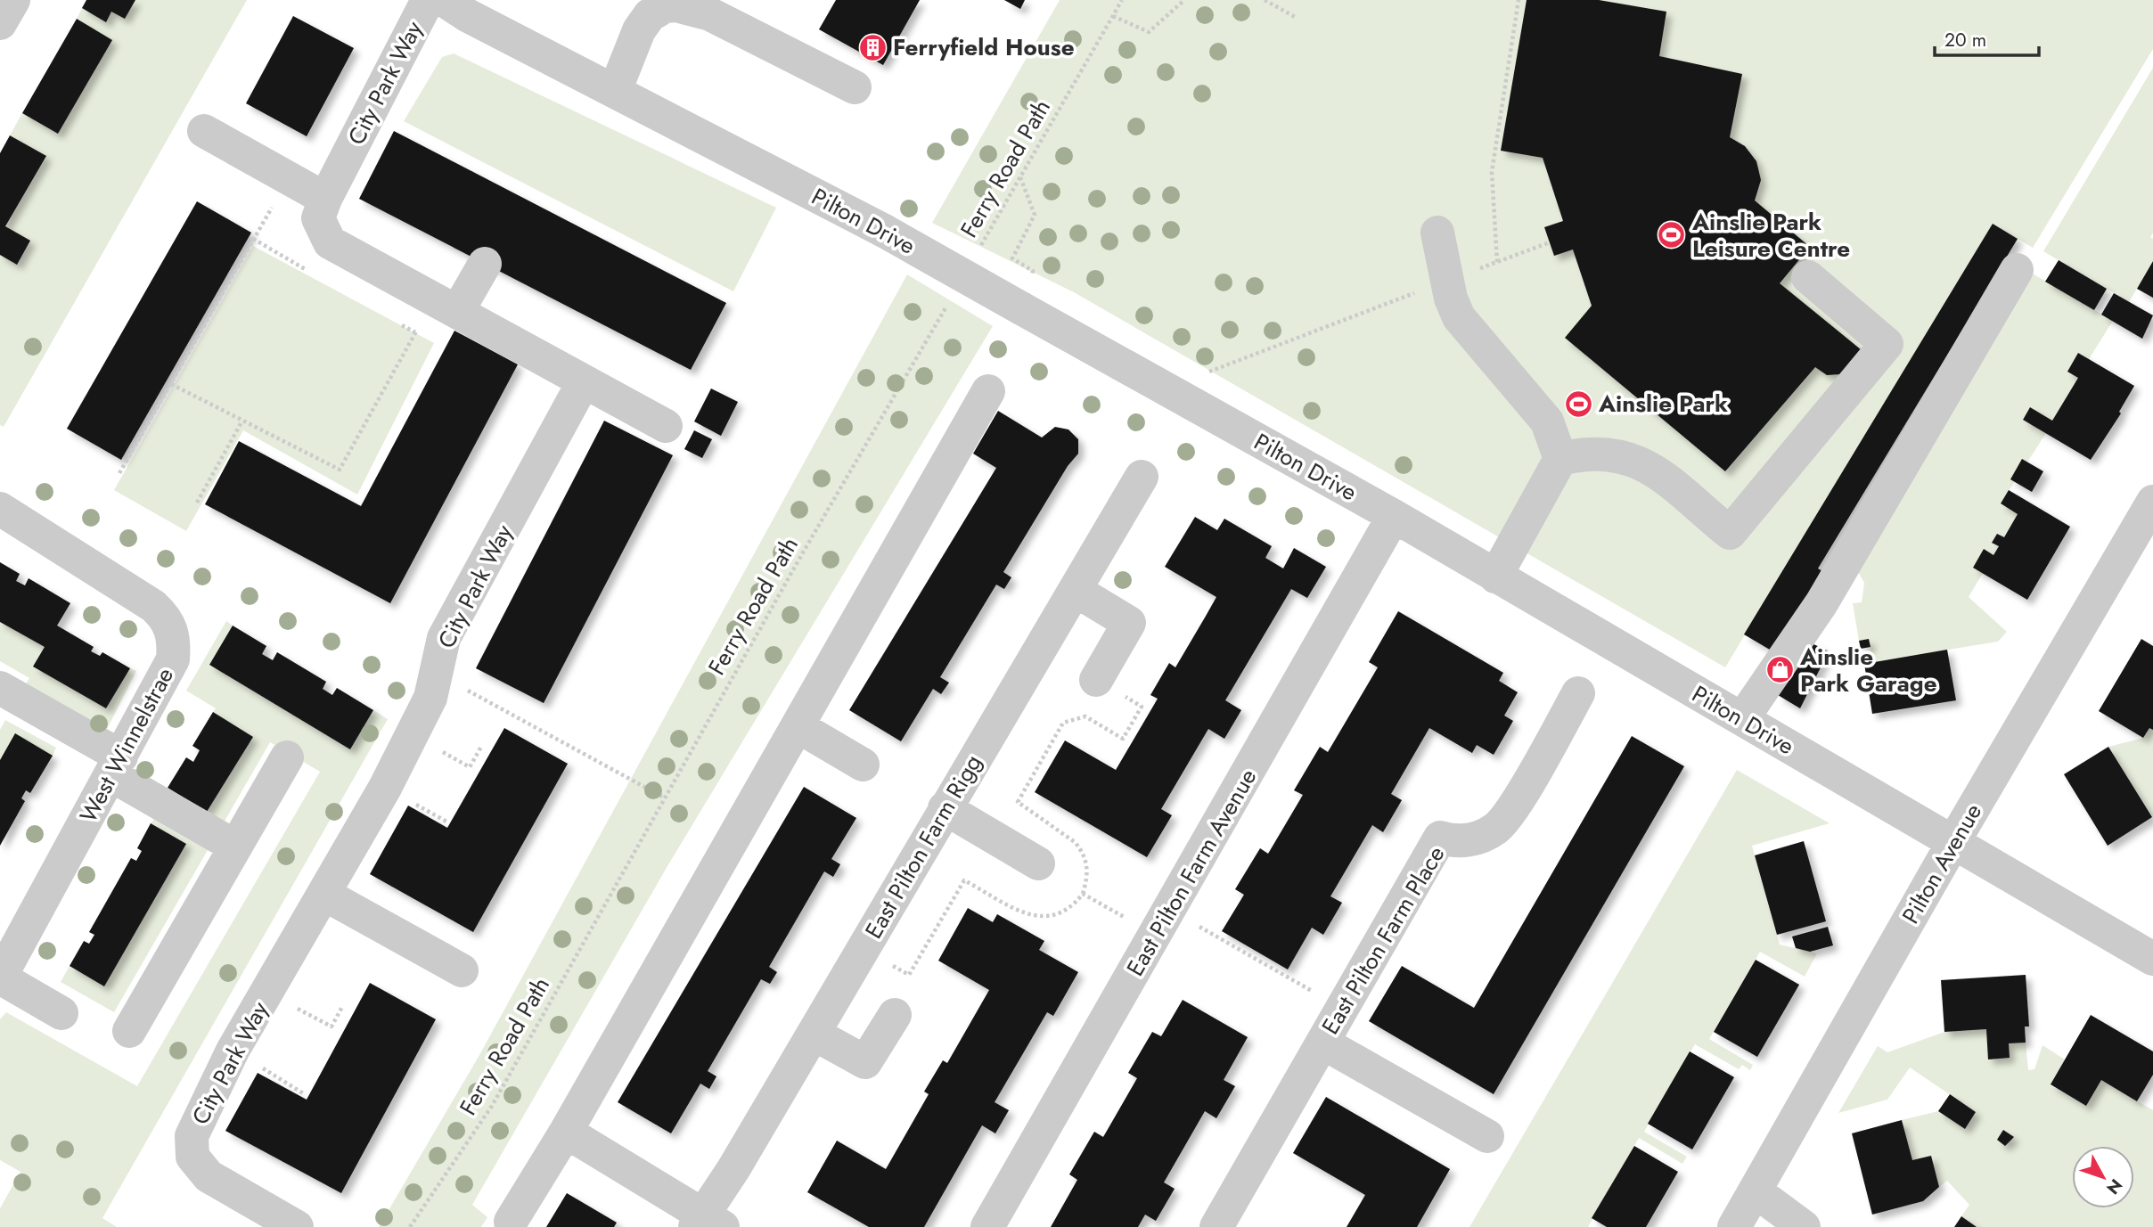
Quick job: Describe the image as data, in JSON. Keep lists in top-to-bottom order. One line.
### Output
{"streets":{"street":["City Park Way","Pilton Drive","West Winnelstrae","East Pilton Farm Rigg","Pilton Avenue","East Pilton Farm Avenue","East Pilton Farm Place"],"path":["Ferry Road Path"]},"crossings":[["Pilton Drive","Pilton Avenue"],["Pilton Drive","East Pilton Farm Avenue"]],"places":{"building":["Ferryfield House"],"sports":["Ainslie Park Leisure Centre","Ainslie Park"],"shop":["Ainslie Park Garage"]},"scale_bar":"20 m","north":"bottom right"}
